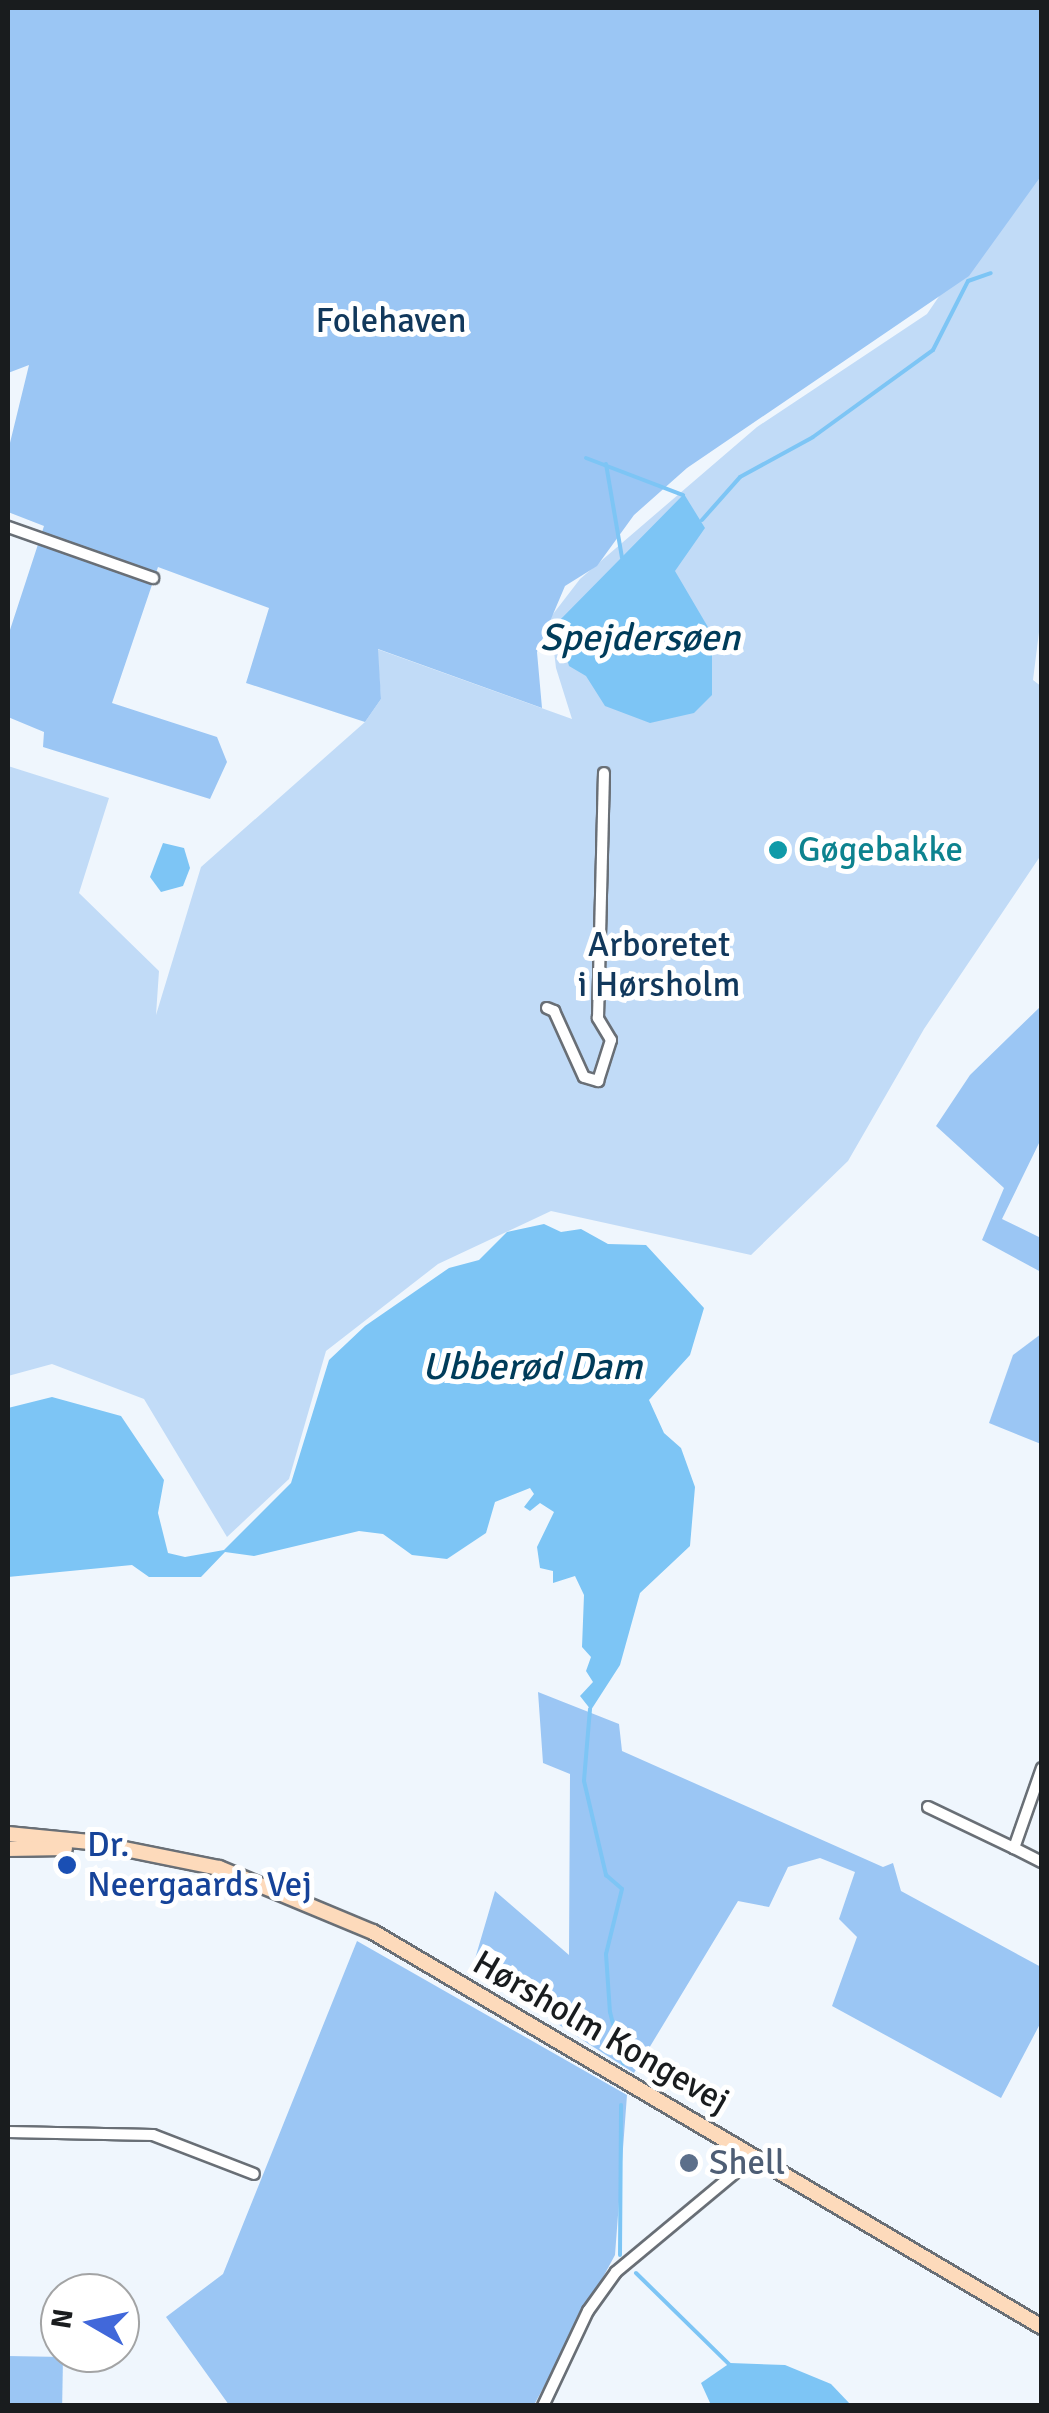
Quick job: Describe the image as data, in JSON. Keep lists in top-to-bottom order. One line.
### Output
{"streets":{"main road":["Hørsholm Kongevej"]},"water":["Spejdersøen","Ubberød Dam"],"parks":["Folehaven","Arboretet i Hørsholm"],"places":["Gøgebakke","Dr. Neergaards Vej","Shell"],"north":"left"}
